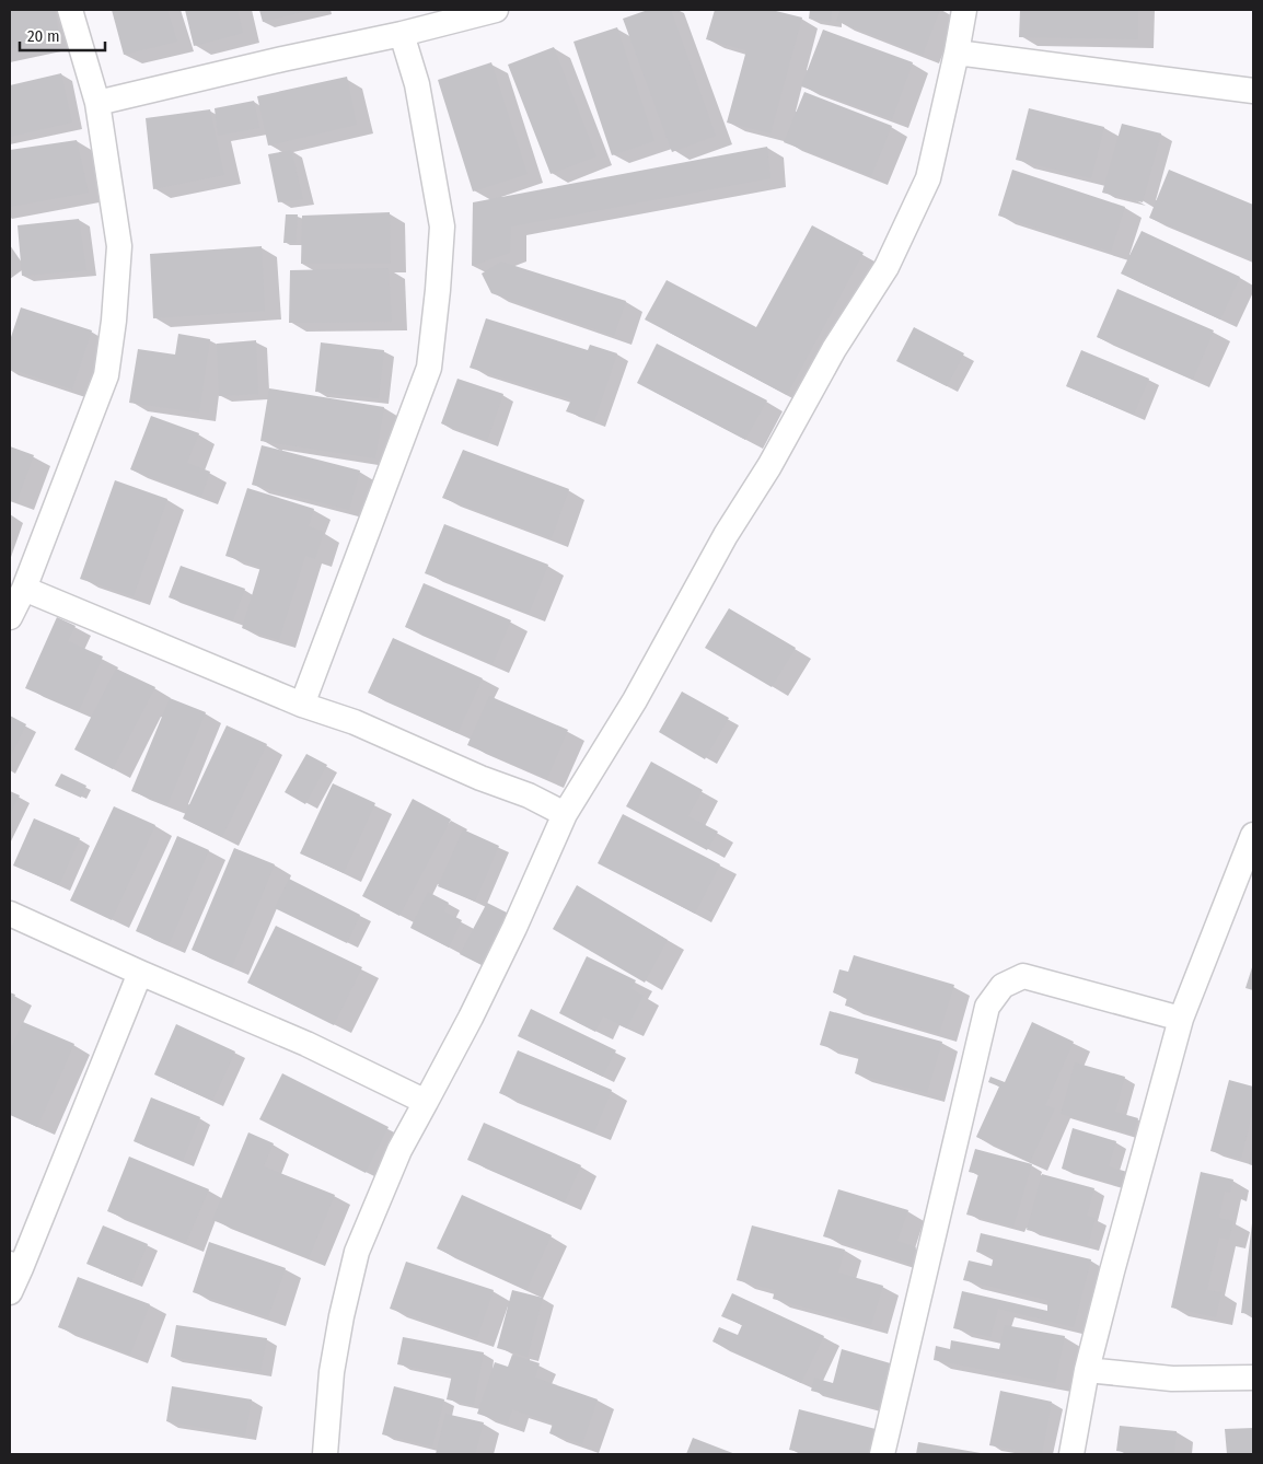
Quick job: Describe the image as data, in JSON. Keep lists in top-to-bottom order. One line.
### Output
{"scale_bar":"20 m"}
